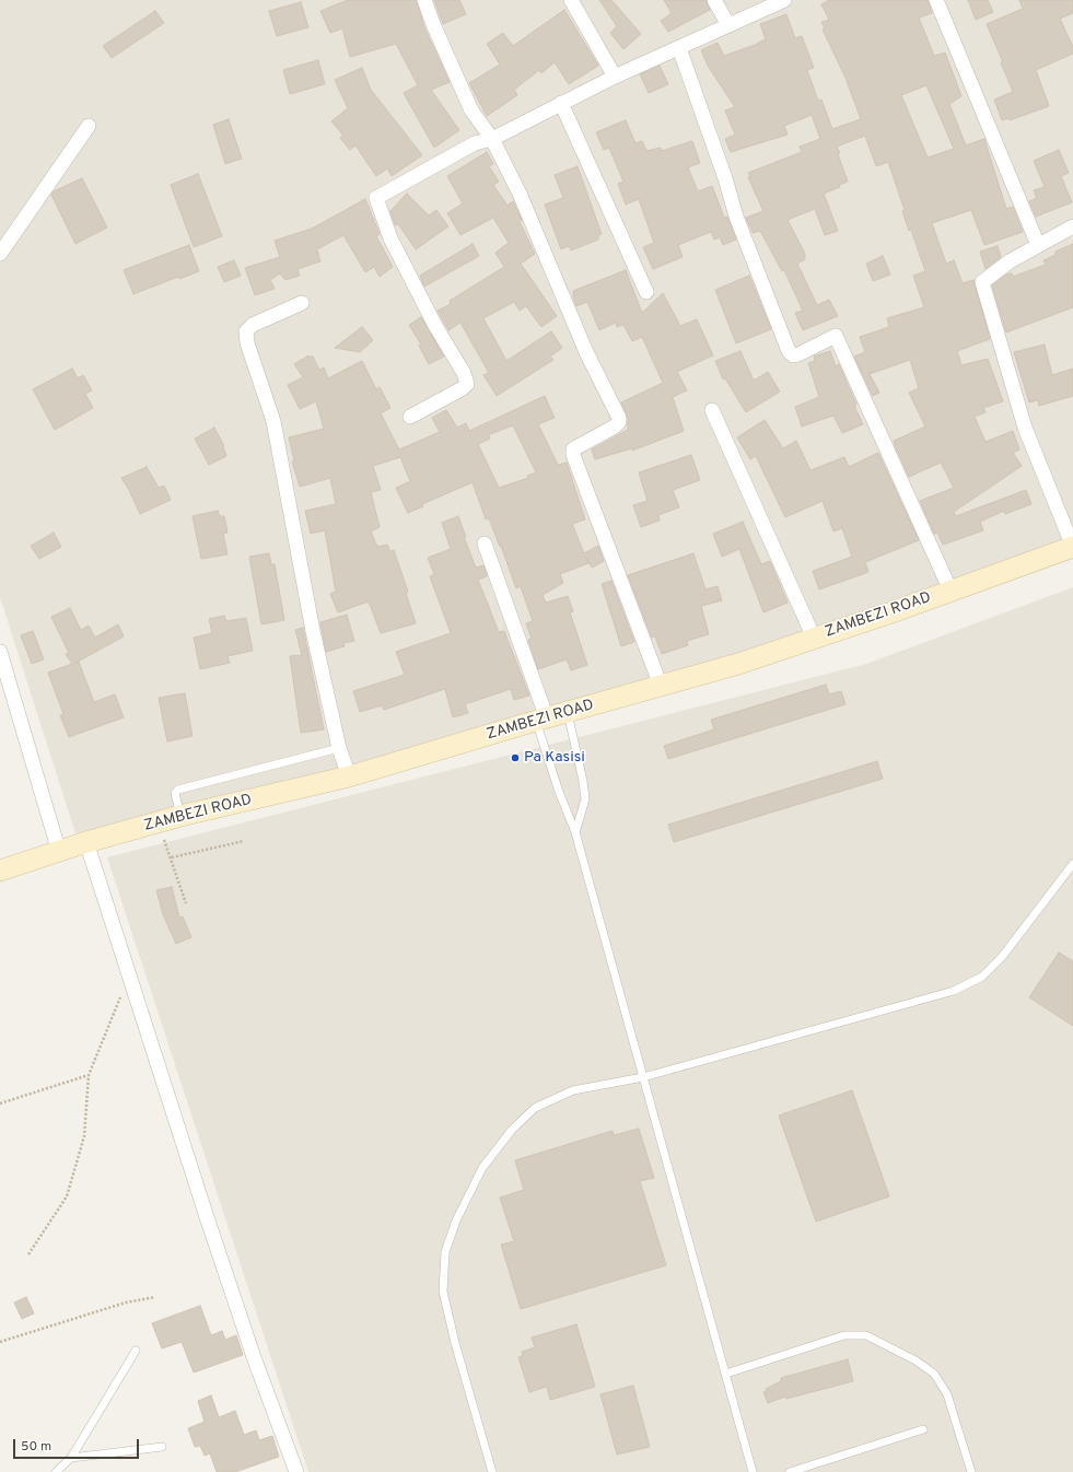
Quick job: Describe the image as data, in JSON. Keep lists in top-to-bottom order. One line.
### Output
{"streets":{"main road":["ZAMBEZI ROAD"]},"places":["Pa Kasisi"],"scale_bar":"50 m"}
